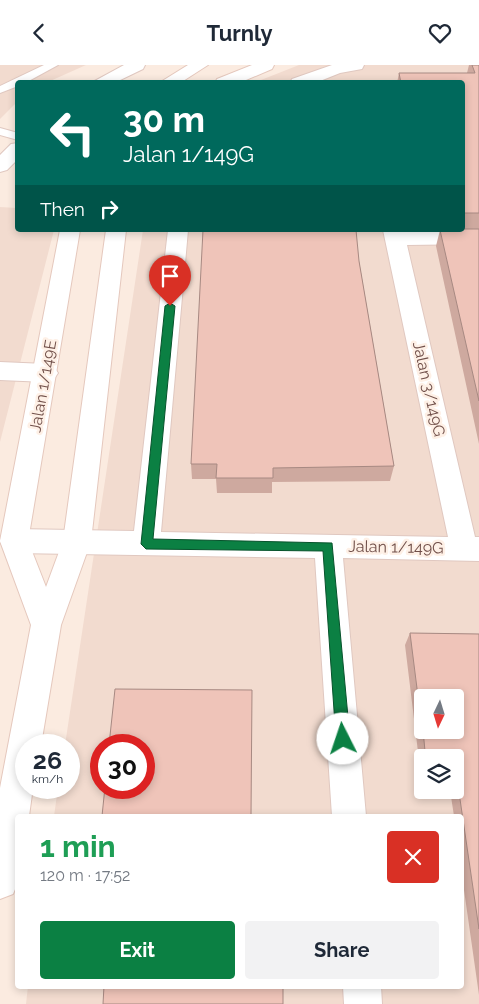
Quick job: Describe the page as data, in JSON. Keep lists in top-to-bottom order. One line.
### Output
{"streets":{"street":["Jalan 1/149E","Jalan 3/149G","Jalan 1/149G"]},"crossings":[["Jalan 1/149E","Jalan 1/149G"],["Jalan 3/149G","Jalan 1/149G"]],"north":"bottom","page":{"header":"Turnly","turn":["30 m","Jalan 1/149G"],"then":"Then","speed":"26 km/h","limit":"30","heading":["1 min","120 m · 17:52"],"buttons":["Exit","Share"]}}
